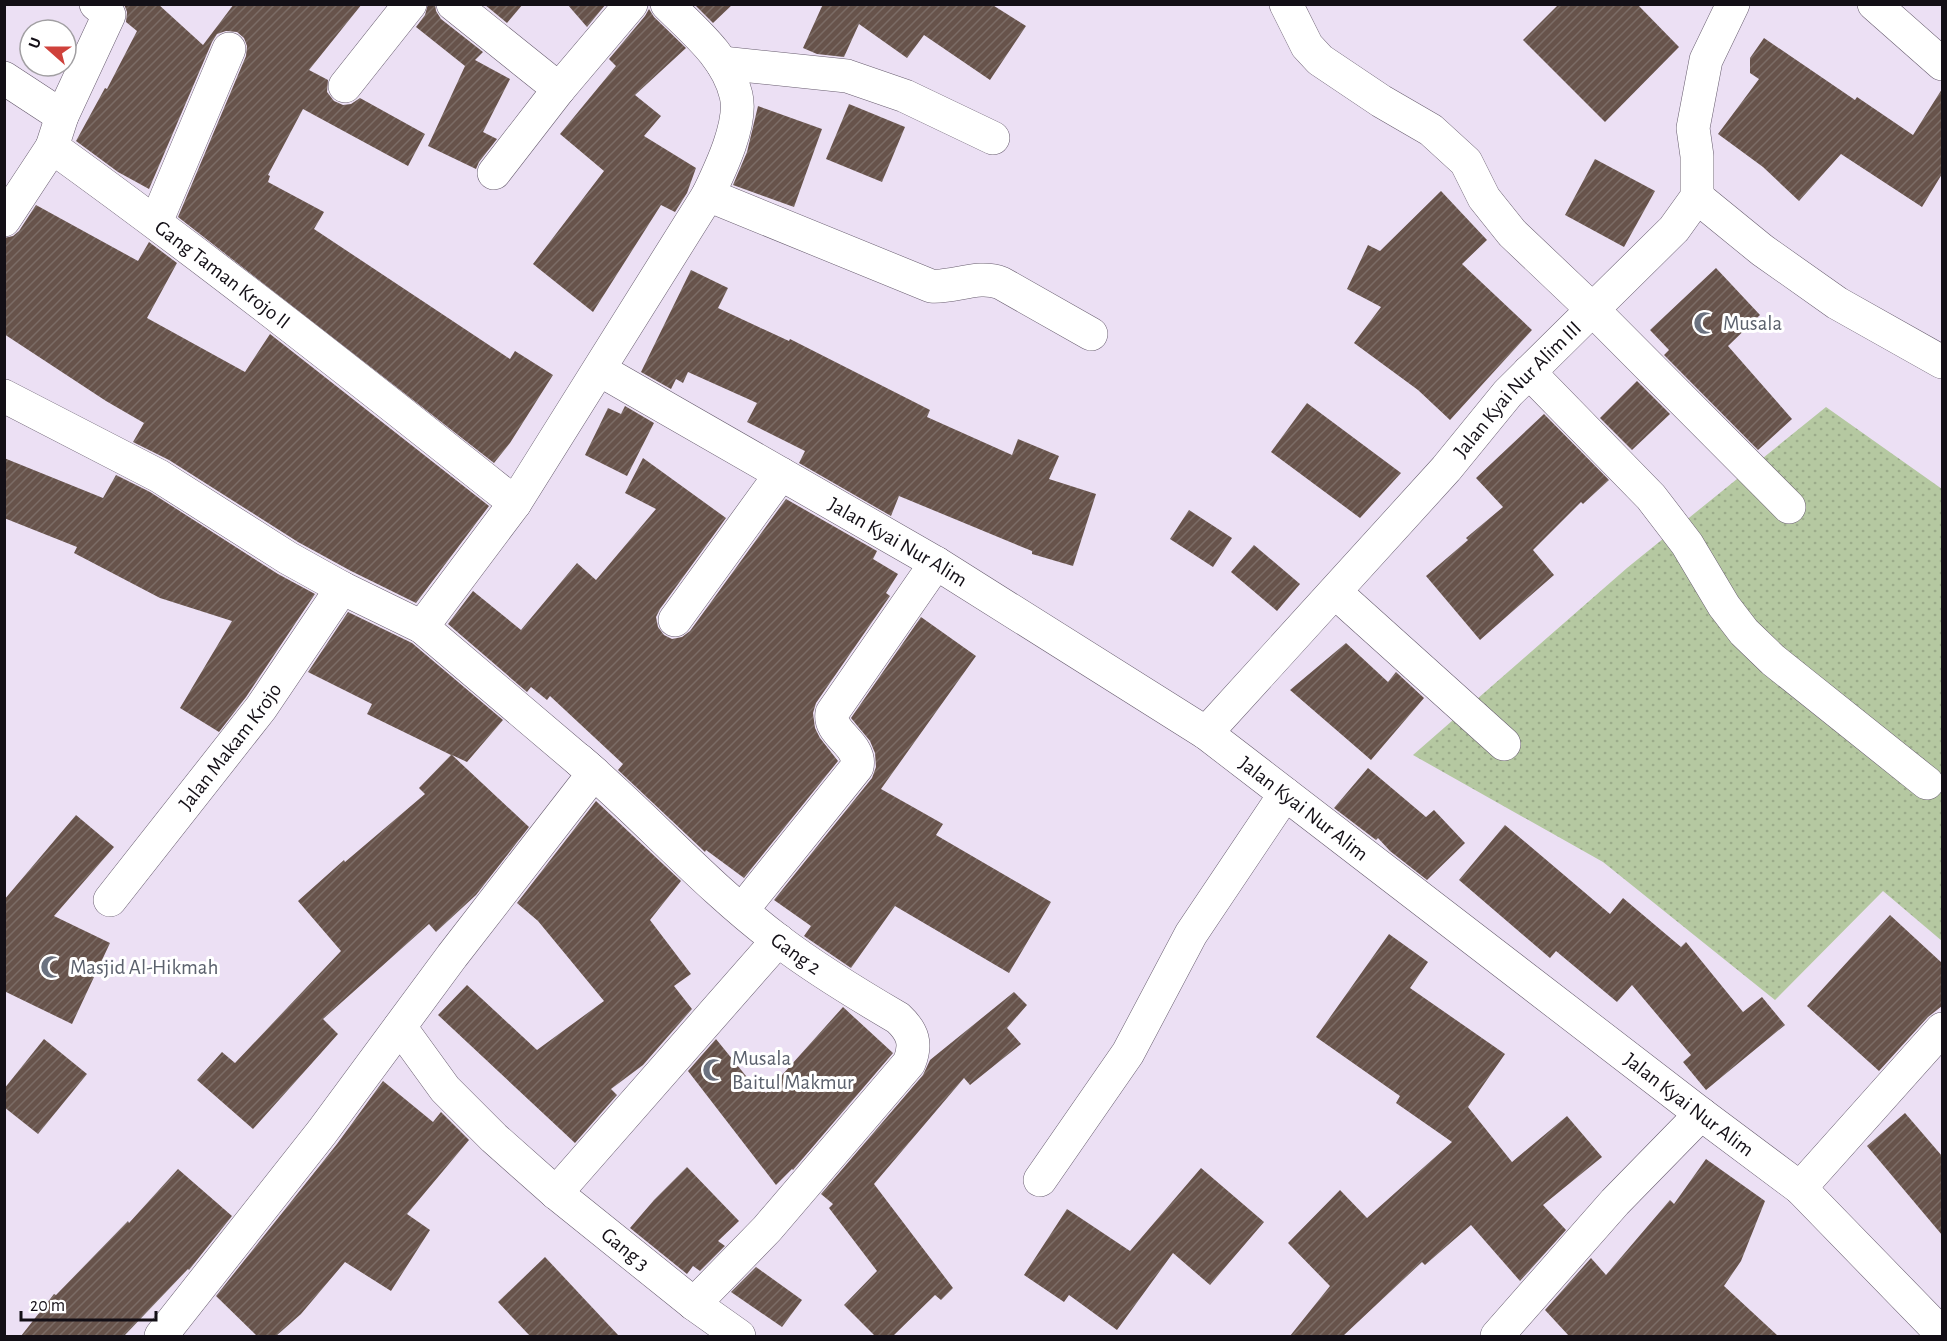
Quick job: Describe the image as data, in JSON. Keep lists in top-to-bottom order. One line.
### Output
{"streets":{"street":["Gang Taman Krojo II","Jalan Kyai Nur Alim III","Jalan Kyai Nur Alim","Jalan Makam Krojo","Gang 2","Gang 3"]},"crossings":[["Jalan Kyai Nur Alim III","Jalan Kyai Nur Alim"],["Jalan Makam Krojo","Gang 2"],["Gang 2","Gang 3"]],"places":{"mosque":["Musala","Masjid Al-Hikmah","Musala Baitul Makmur"]},"scale_bar":"20 m","north":"left"}
